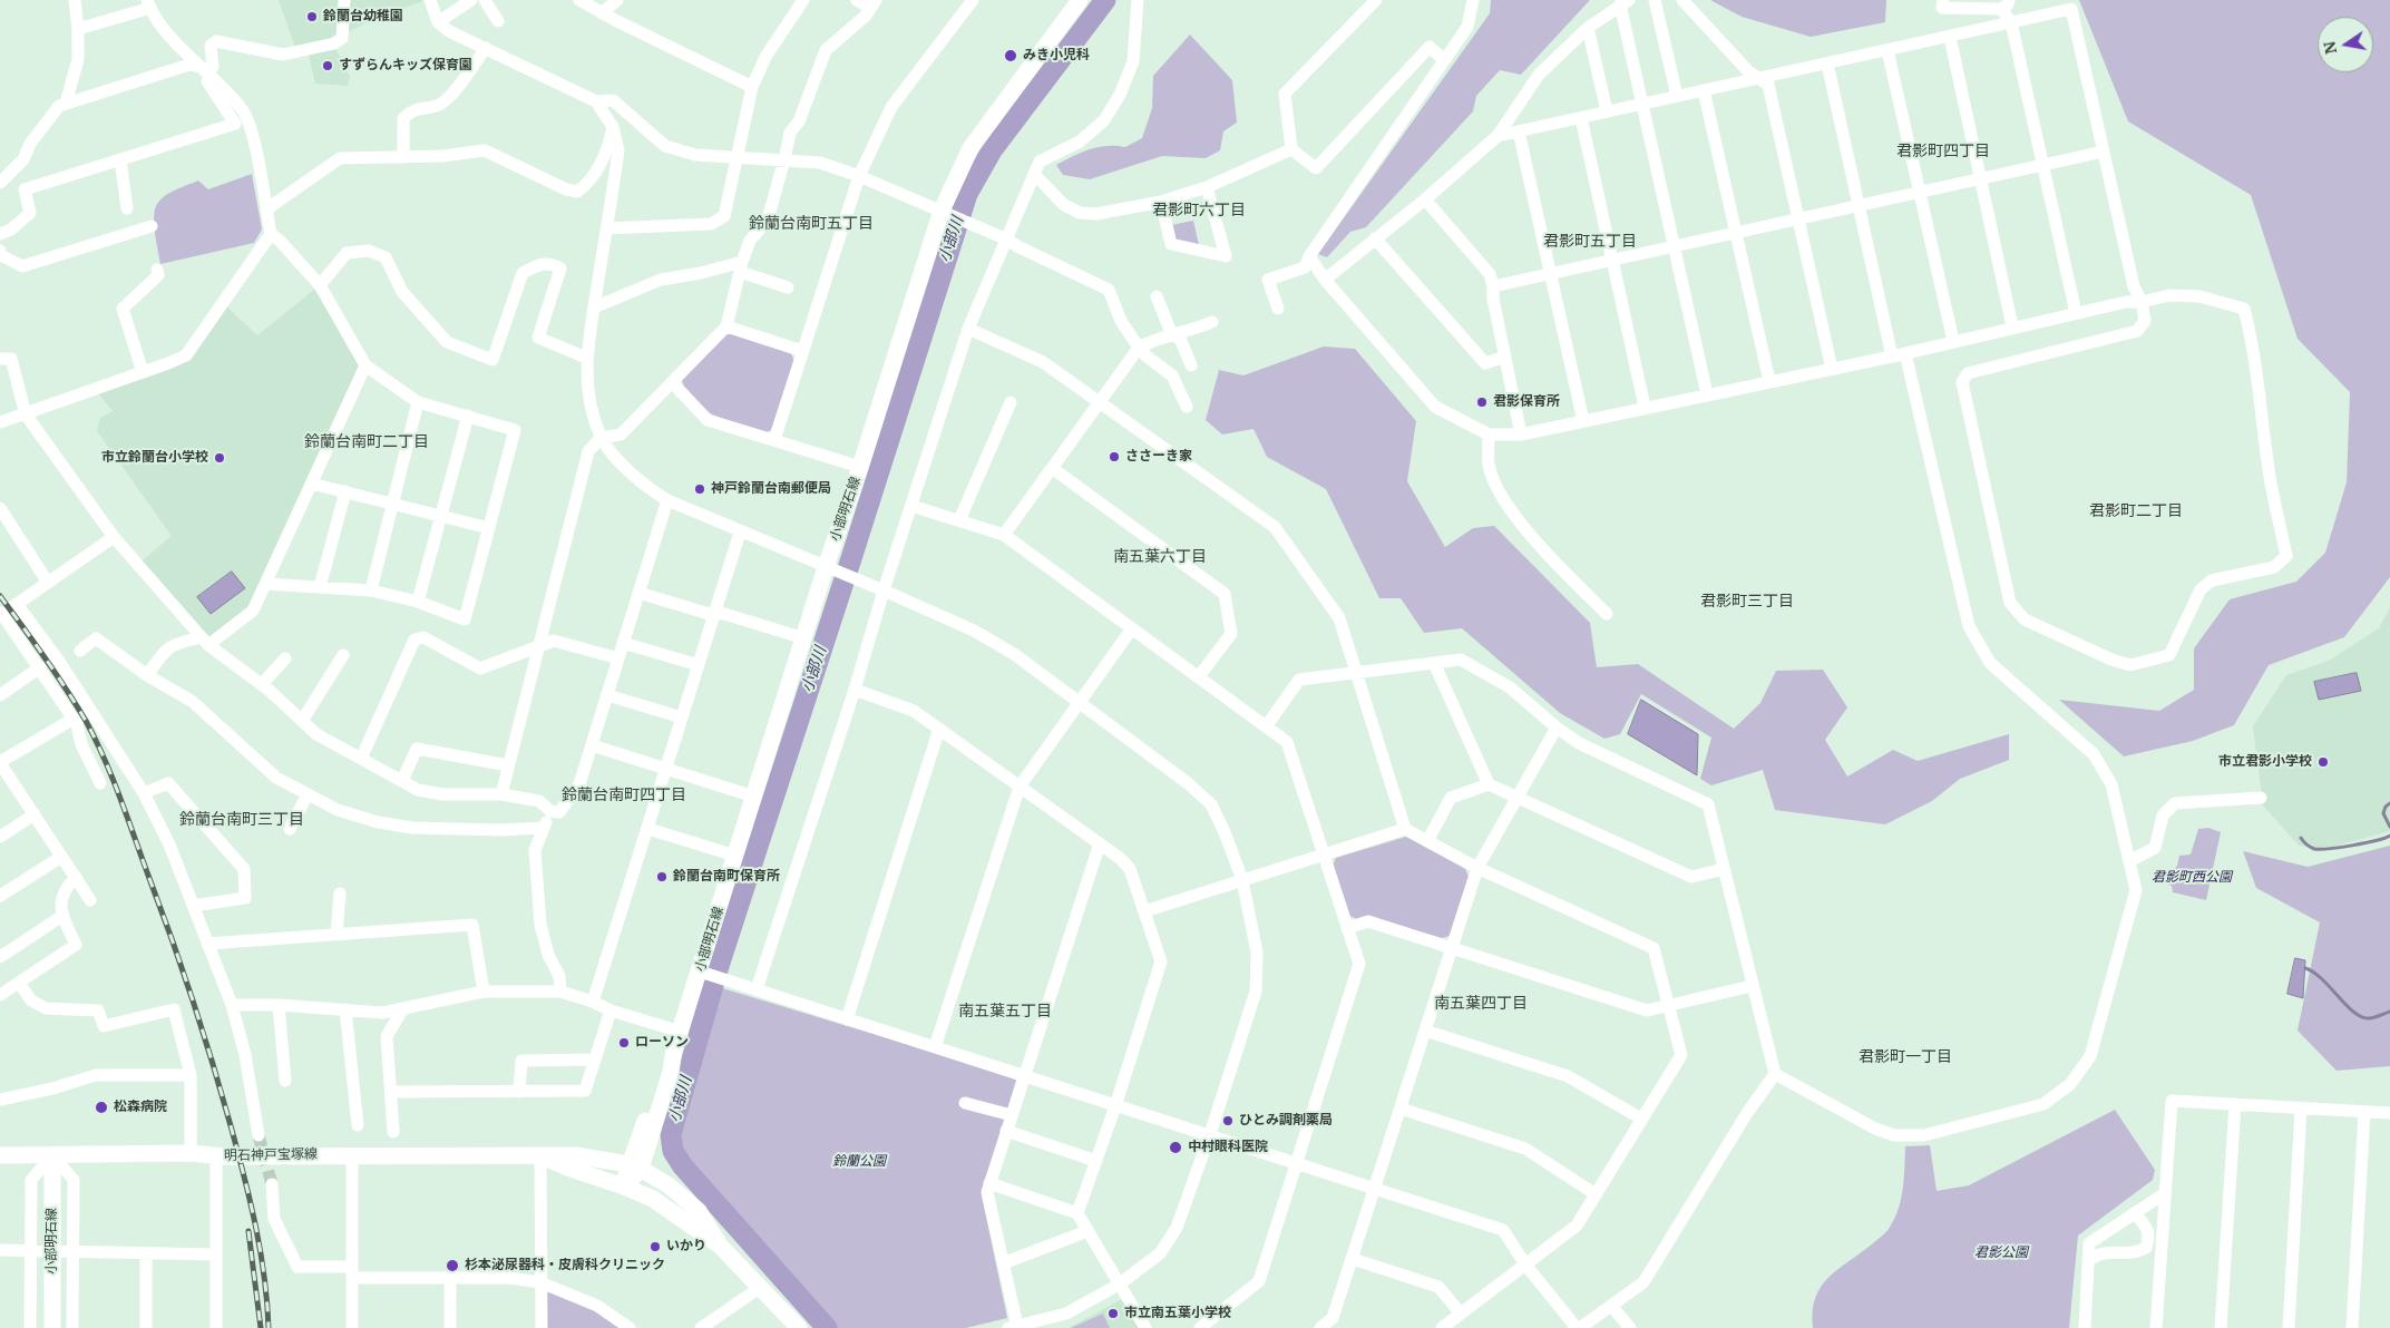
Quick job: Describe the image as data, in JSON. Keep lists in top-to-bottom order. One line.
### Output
{"streets":{"main road":["小部明石線","明石神戸宝塚線"]},"crossings":[["小部明石線","明石神戸宝塚線"]],"districts":["君影町四丁目","君影町六丁目","鈴蘭台南町五丁目","君影町五丁目","鈴蘭台南町二丁目","君影町二丁目","南五葉六丁目","君影町三丁目","鈴蘭台南町四丁目","鈴蘭台南町三丁目","南五葉四丁目","南五葉五丁目","君影町一丁目"],"water":["小部川"],"parks":["君影町西公園","鈴蘭公園","君影公園"],"places":["鈴蘭台幼稚園","みき小児科","すずらんキッズ保育園","君影保育所","ささーき家","市立鈴蘭台小学校","神戸鈴蘭台南郵便局","市立君影小学校","鈴蘭台南町保育所","ローソン","松森病院","ひとみ調剤薬局","中村眼科医院","いかり","杉本泌尿器科・皮膚科クリニック","市立南五葉小学校"],"north":"left"}
